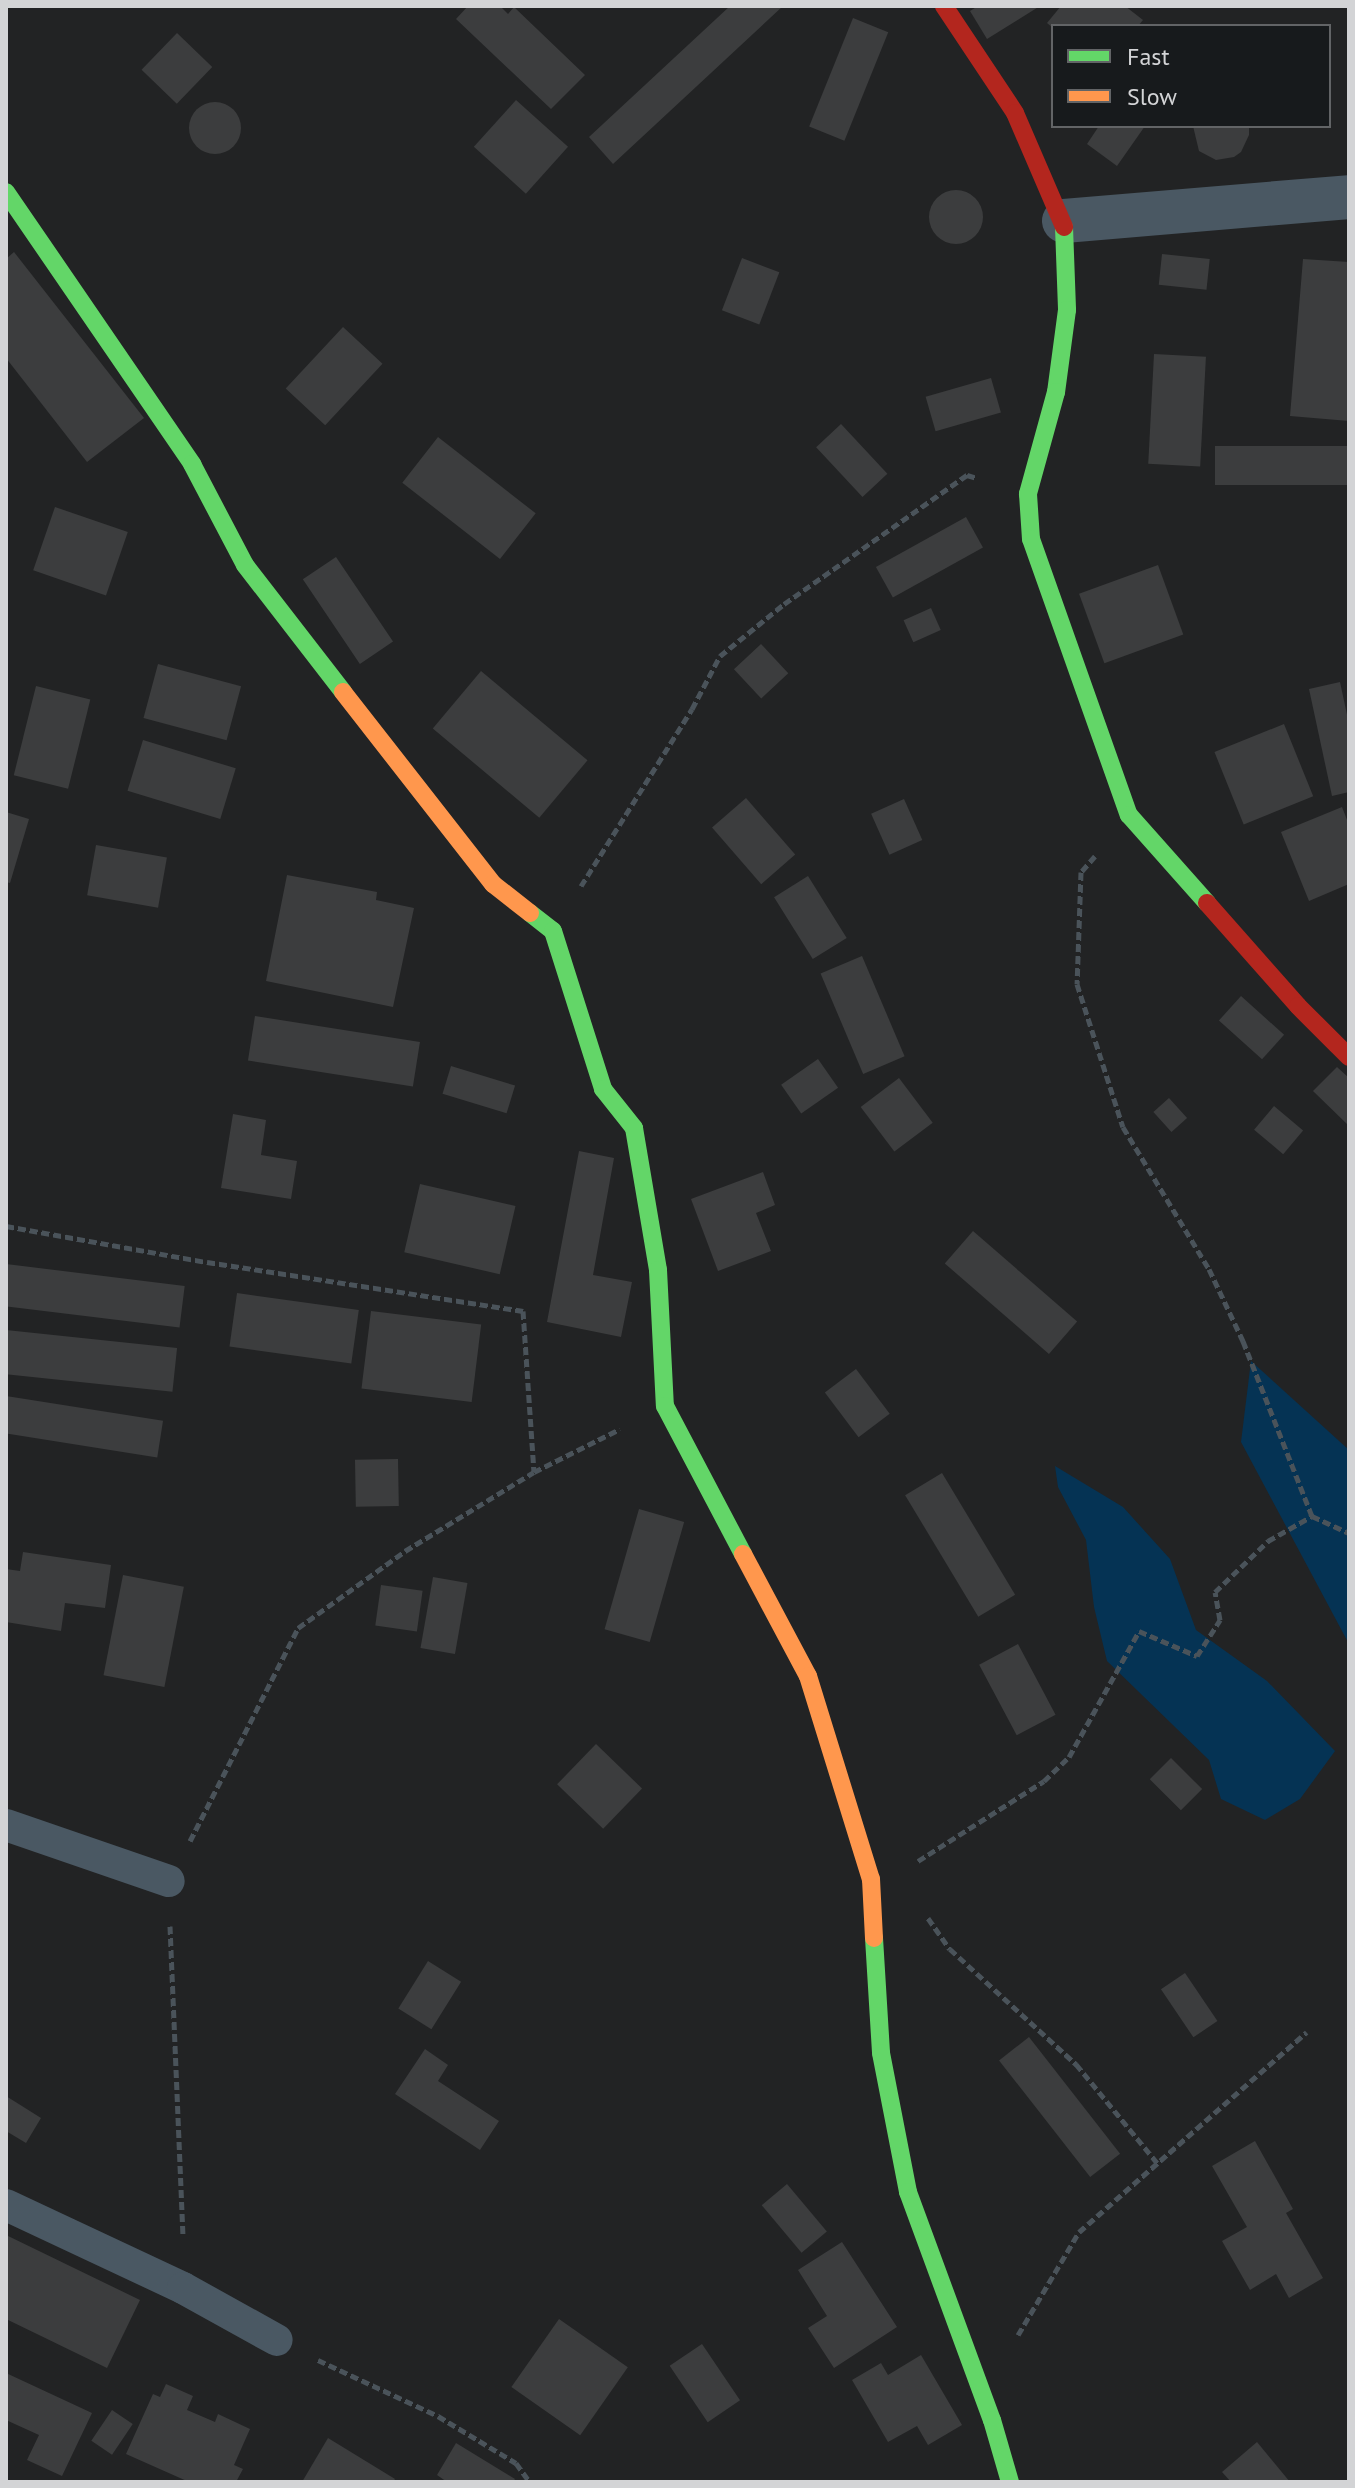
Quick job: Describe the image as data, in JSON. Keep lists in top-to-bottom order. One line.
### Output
{"legend":["Fast","Slow"]}
